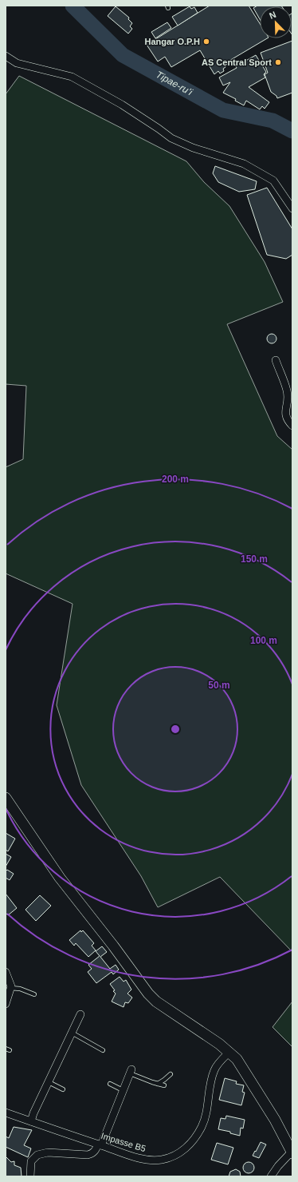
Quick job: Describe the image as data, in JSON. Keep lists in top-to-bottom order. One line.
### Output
{"streets":{"street":["Impasse B5"]},"water":["Tipae-ru’i"],"places":["Hangar O.P.H","AS Central Sport"],"north":"top left","rings":["200 m","150 m","100 m","50 m"]}
